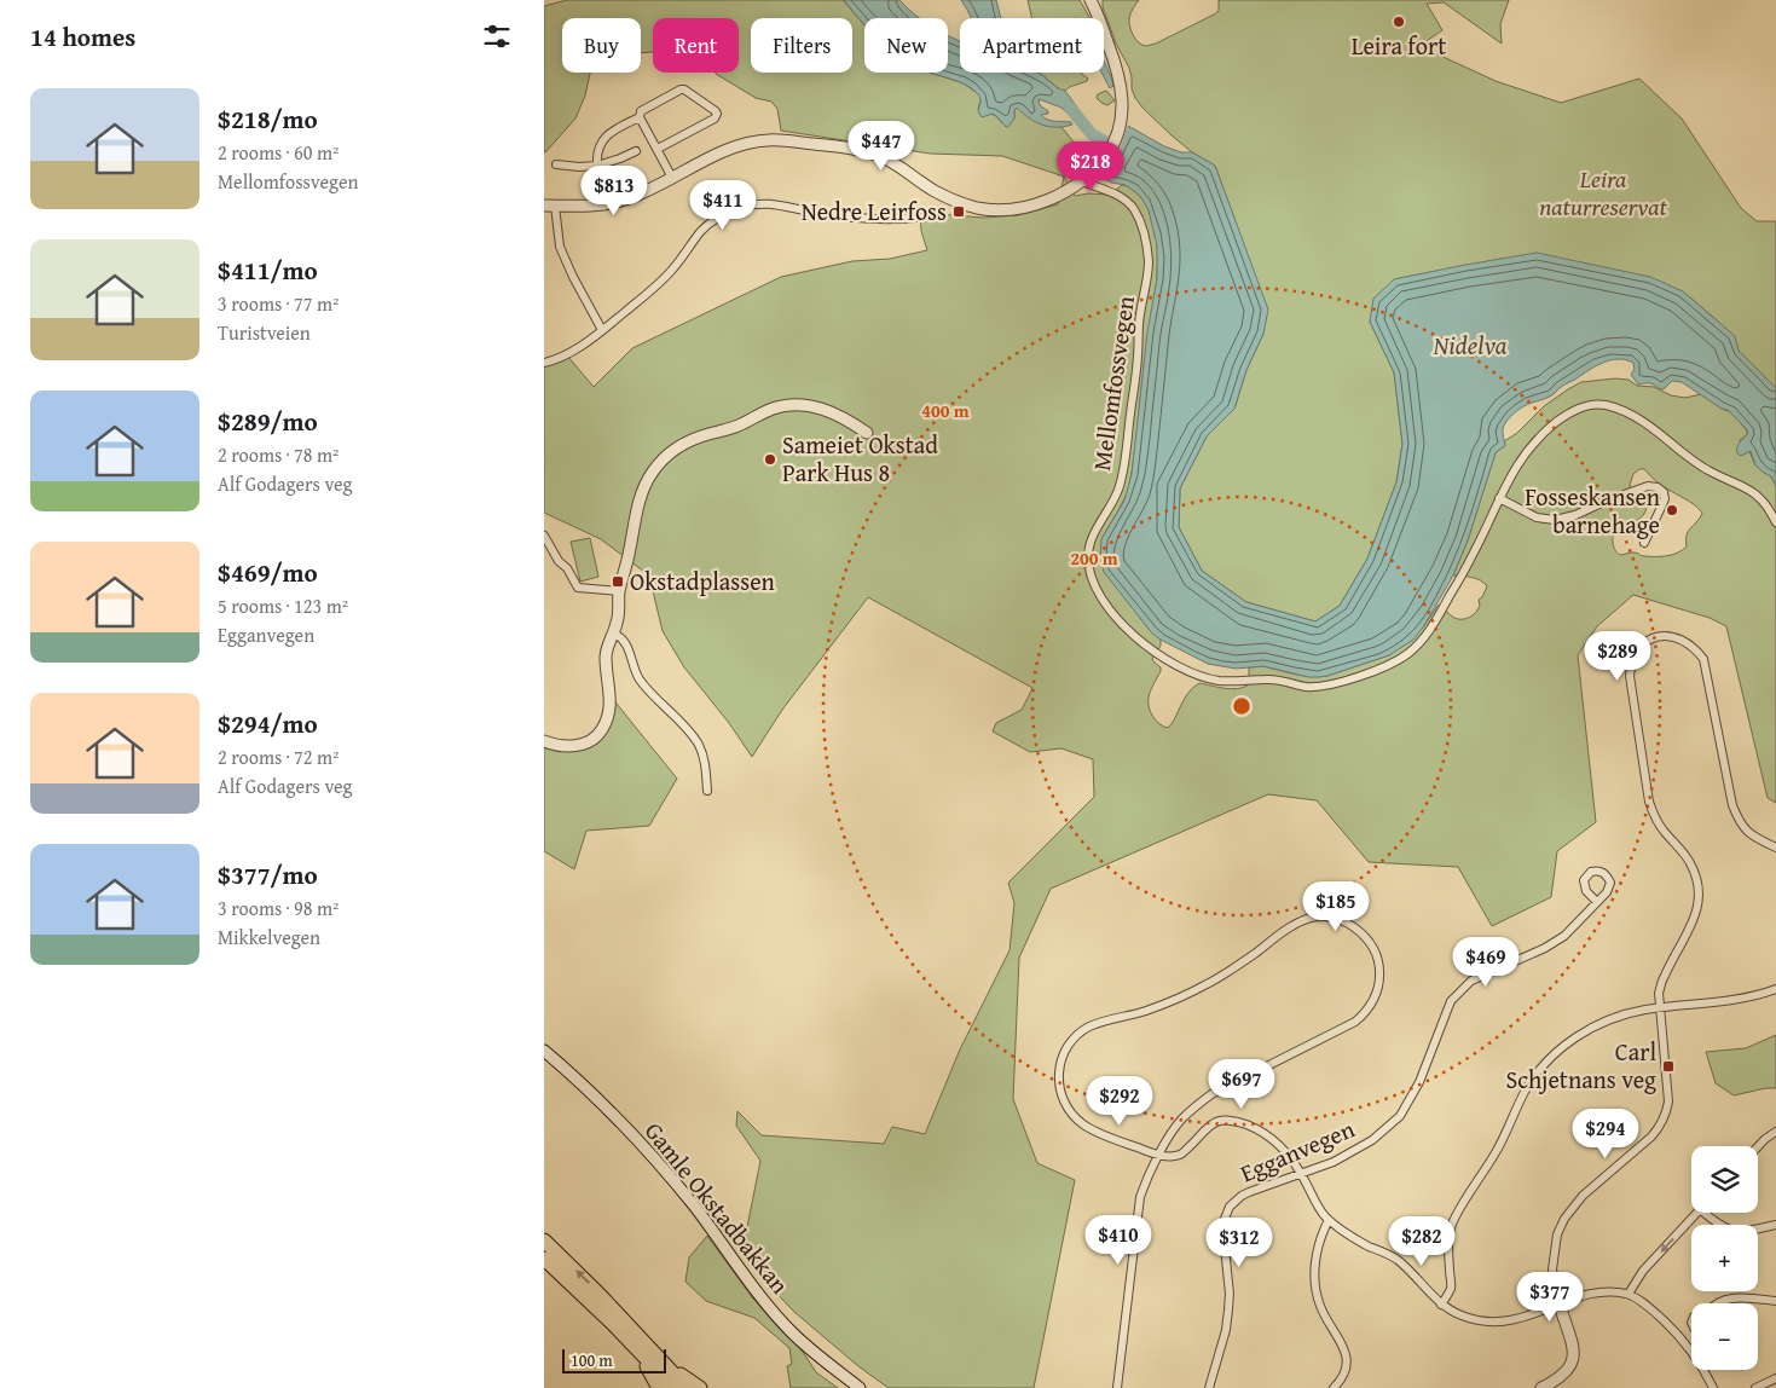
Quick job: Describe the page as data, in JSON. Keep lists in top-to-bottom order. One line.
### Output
{"streets":{"street":["Mellomfossvegen","Egganvegen","Gamle Okstadbakkan"]},"water":["Nidelva"],"parks":["Leira naturreservat"],"places":{"other":["Leira fort","Sameiet Okstad Park Hus 8","Fosseskansen barnehage"],"transit":["Nedre Leirfoss","Okstadplassen","Carl Schjetnans veg"]},"scale_bar":"100 m","page":{"heading":"14 homes","chip":["Buy","Rent","Filters","New","Apartment"],"list":[{"name":"$218/mo","note":"2 rooms · 60 m² · Mellomfossvegen"},{"name":"$411/mo","note":"3 rooms · 77 m² · Turistveien"},{"name":"$289/mo","note":"2 rooms · 78 m² · Alf Godagers veg"},{"name":"$469/mo","note":"5 rooms · 123 m² · Egganvegen"},{"name":"$294/mo","note":"2 rooms · 72 m² · Alf Godagers veg"},{"name":"$377/mo","note":"3 rooms · 98 m² · Mikkelvegen"}],"price":["$447","$218","$813","$411","$289","$185","$469","$697","$292","$294","$410","$282","$312","$377"],"map_buttons":["+","−"],"scale":"100 m"},"rings":["400 m","200 m"]}
